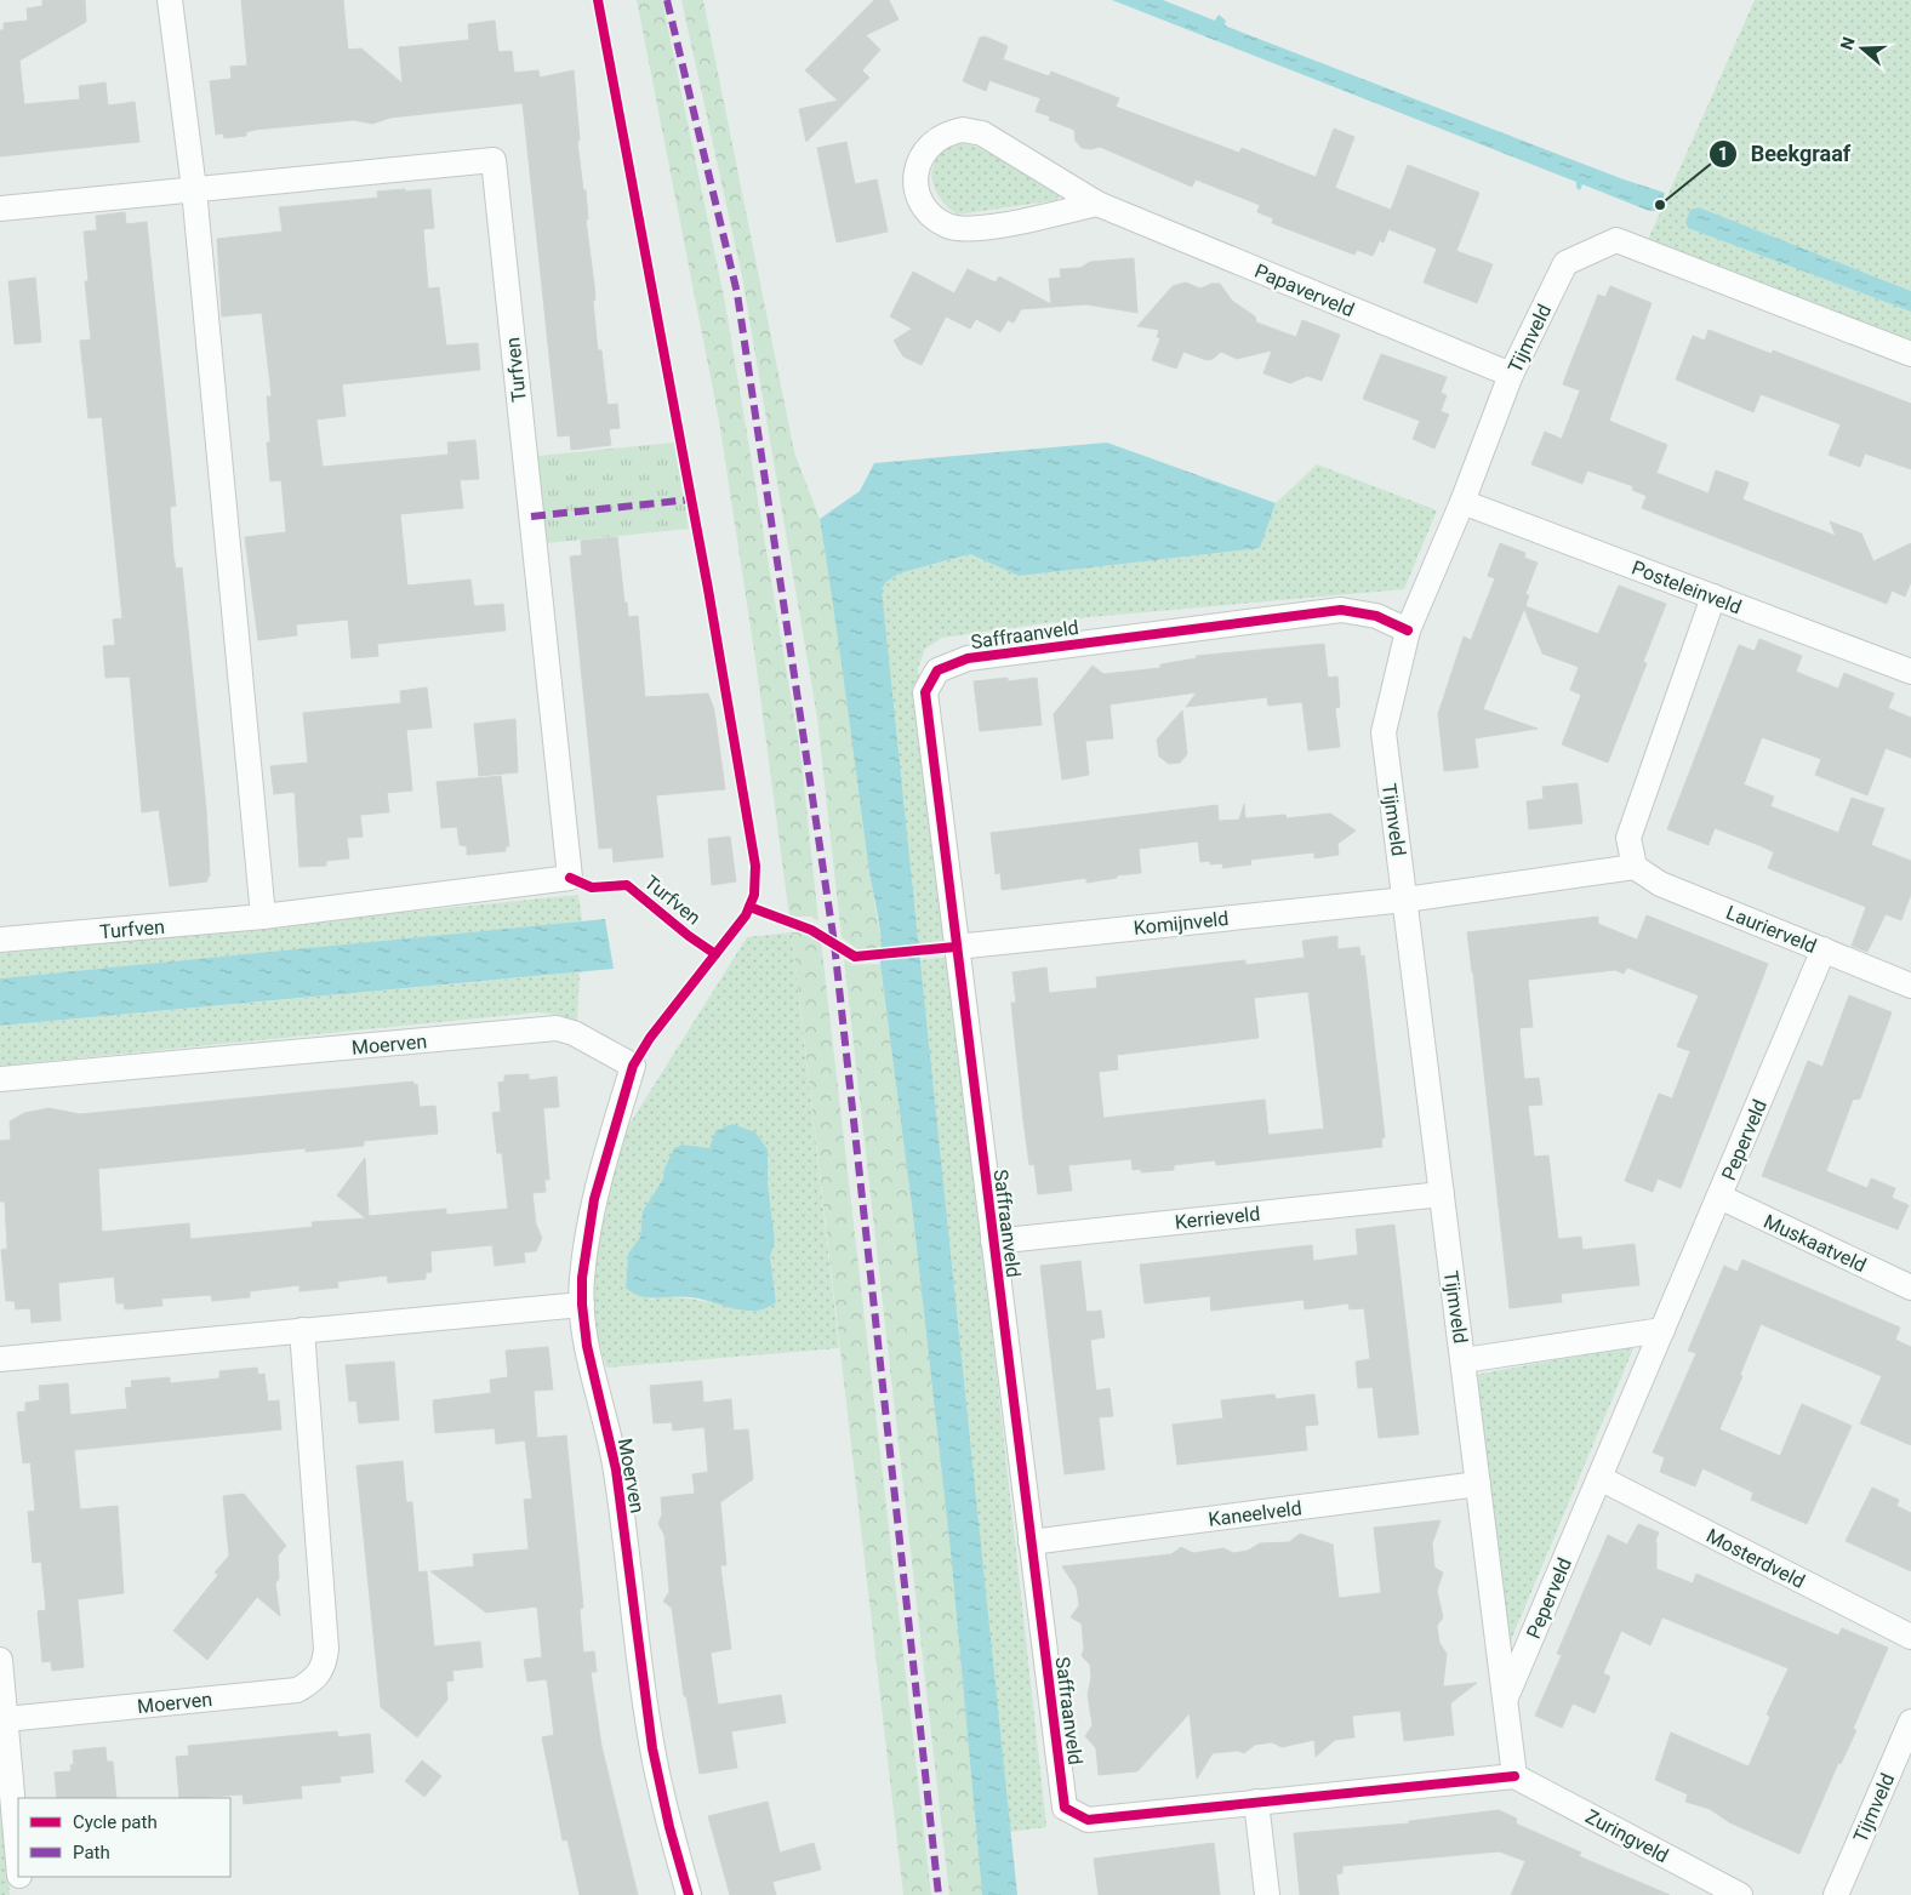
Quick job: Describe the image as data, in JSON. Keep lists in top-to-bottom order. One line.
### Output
{"streets":{"street":["Papaverveld","Tijmveld","Turfven","Posteleinveld","Saffraanveld","Komijnveld","Laurierveld","Moerven","Peperveld","Kerrieveld","Muskaatveld","Kaneelveld","Mosterdveld","Zuringveld"]},"crossings":[["Papaverveld","Tijmveld"],["Tijmveld","Posteleinveld"],["Tijmveld","Saffraanveld"],["Tijmveld","Komijnveld"],["Tijmveld","Peperveld"],["Tijmveld","Kerrieveld"],["Tijmveld","Kaneelveld"],["Tijmveld","Zuringveld"],["Saffraanveld","Komijnveld"],["Saffraanveld","Kerrieveld"],["Saffraanveld","Kaneelveld"],["Saffraanveld","Zuringveld"],["Laurierveld","Peperveld"],["Peperveld","Muskaatveld"],["Peperveld","Mosterdveld"]],"places":["Beekgraaf"],"legend":["Cycle path","Path"],"north":"left"}
